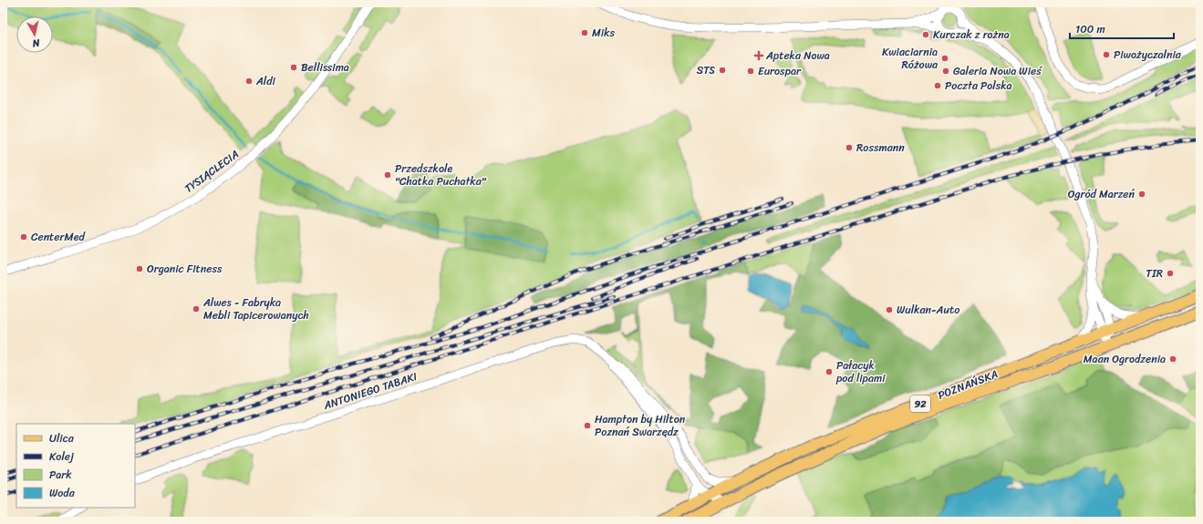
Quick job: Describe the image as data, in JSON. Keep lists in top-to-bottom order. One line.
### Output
{"streets":{"main road":["POZNAŃSKA","92"],"street":["TYSIĄCLECIA","ANTONIEGO TABAKI"]},"crossings":[["POZNAŃSKA","ANTONIEGO TABAKI"]],"places":{"other":["Miks","Kurczak z rożna","Piwożyczalnia","Kwiaciarnia Różowa","Bellissima","STS","Eurospar","Galeria Nowa Wieś","Aldi","Poczta Polska","Rossmann","Przedszkole \"Chatka Puchatka\"","Ogród Marzeń","CenterMed","Organic Fitness","TIR","Alwes - Fabryka Mebli Tapicerowanych","Wulkan-Auto","Maan Ogrodzenia","Pałacyk pod lipami","Hampton by Hilton Poznań Swarzędz"],"health":["Apteka Nowa"]},"legend":["Ulica","Kolej","Park","Woda"],"scale_bar":"100 m","north":"bottom"}
